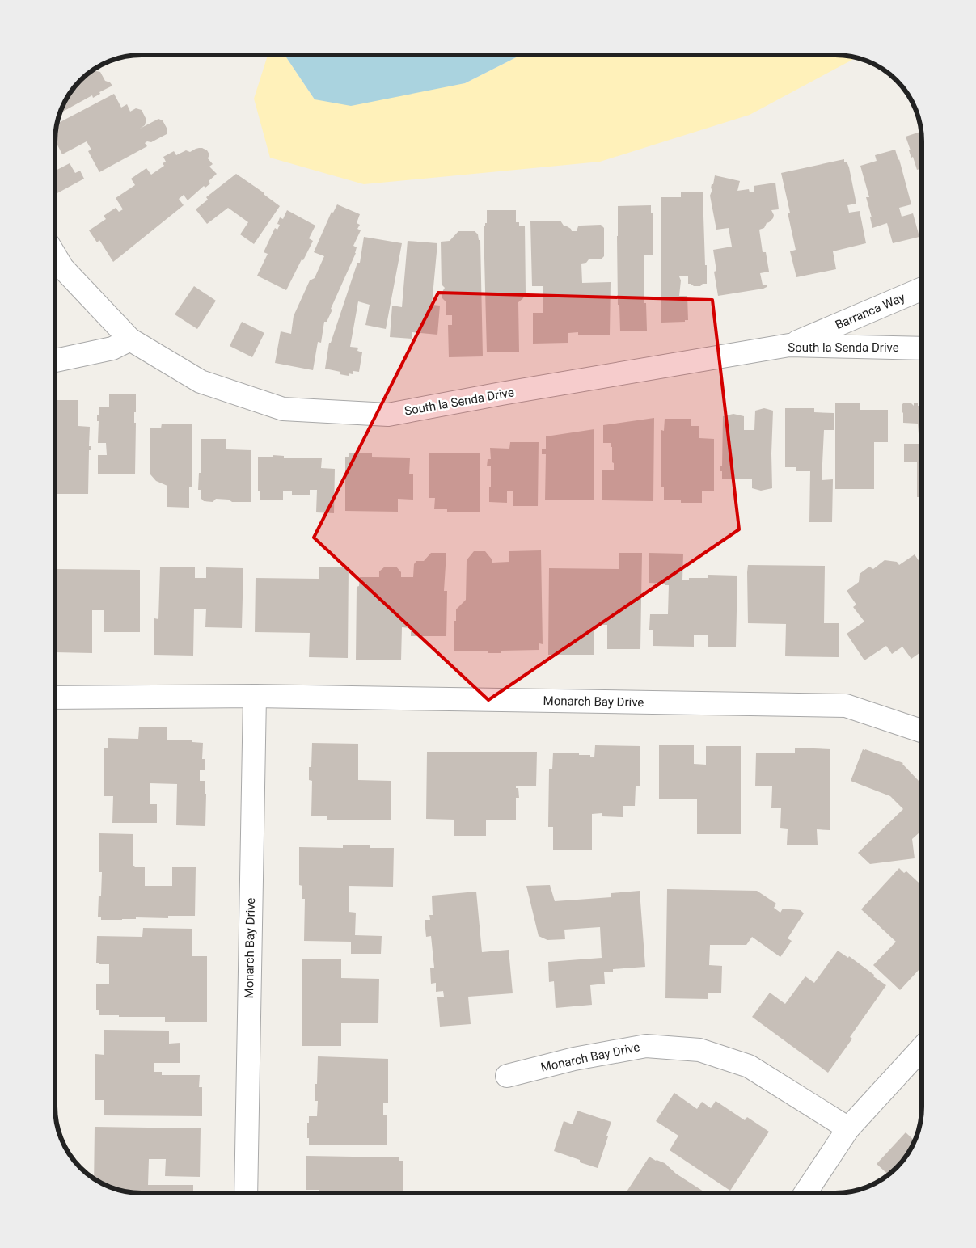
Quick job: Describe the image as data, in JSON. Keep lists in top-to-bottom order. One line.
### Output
{"streets":{"street":["Barranca Way","South la Senda Drive","Monarch Bay Drive"]},"crossings":[["Barranca Way","South la Senda Drive"]]}
